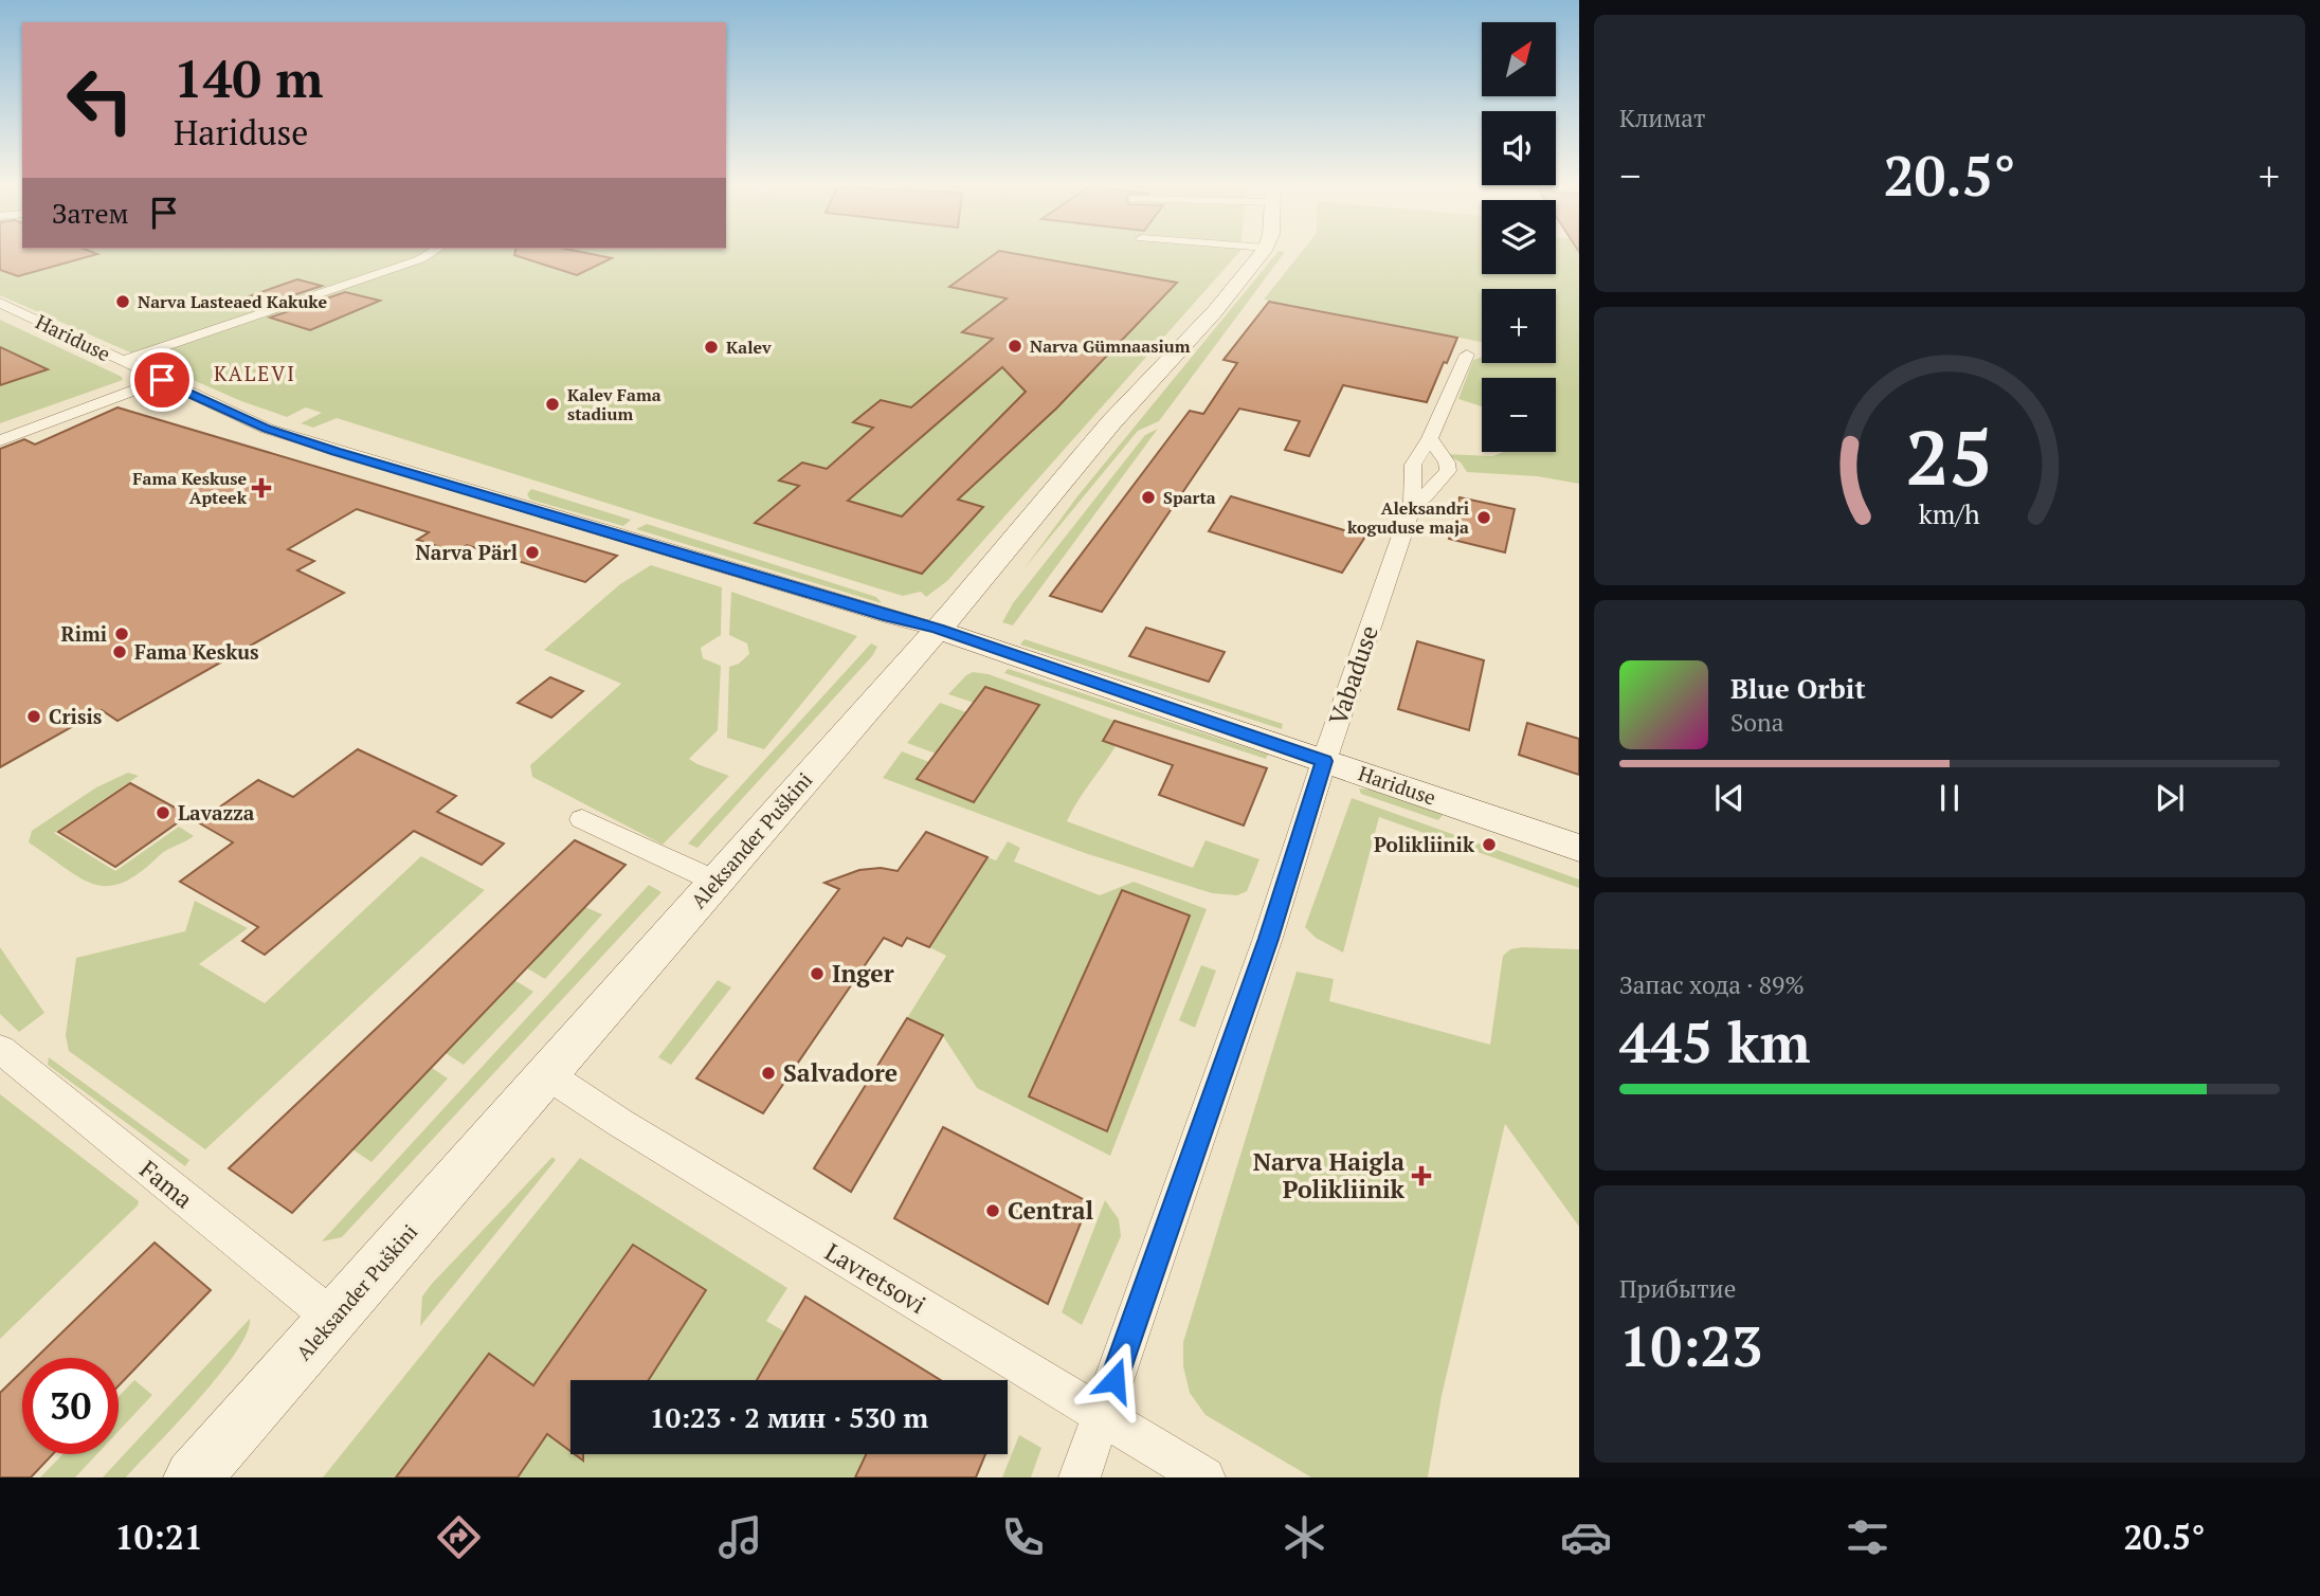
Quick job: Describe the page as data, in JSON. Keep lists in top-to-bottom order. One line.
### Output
{"streets":{"main road":["Hariduse","Aleksander Puškini"],"street":["Vabaduse","Fama","Lavretsovi"]},"crossings":[["Hariduse","Vabaduse"],["Hariduse","Aleksander Puškini"],["Vabaduse","Lavretsovi"],["Aleksander Puškini","Fama"],["Aleksander Puškini","Lavretsovi"]],"districts":["KALEVI"],"places":{"other":["Narva Lasteaed Kakuke","Narva Gümnaasium","Kalev","Kalev Fama stadium","Sparta","Aleksandri koguduse maja","Narva Pärl","Rimi","Fama Keskus","Crisis","Lavazza","Polikliinik","Inger","Salvadore","Central"],"health":["Fama Keskuse Apteek","Narva Haigla Polikliinik"]},"north":"top right","page":{"tile":["Климат",["Запас хода · 89%","445 km"],["Прибытие","10:23"]],"map_buttons":["+","−"],"turn":["140 m","Hariduse"],"heat":["−","20.5°","+"],"then":"Затем","song":["Blue Orbit","Sona"],"limit":"30","trip":"10:23 · 2 мин · 530 m","tabs":["10:21","20.5°"],"gauge":["25","km/h"]}}
